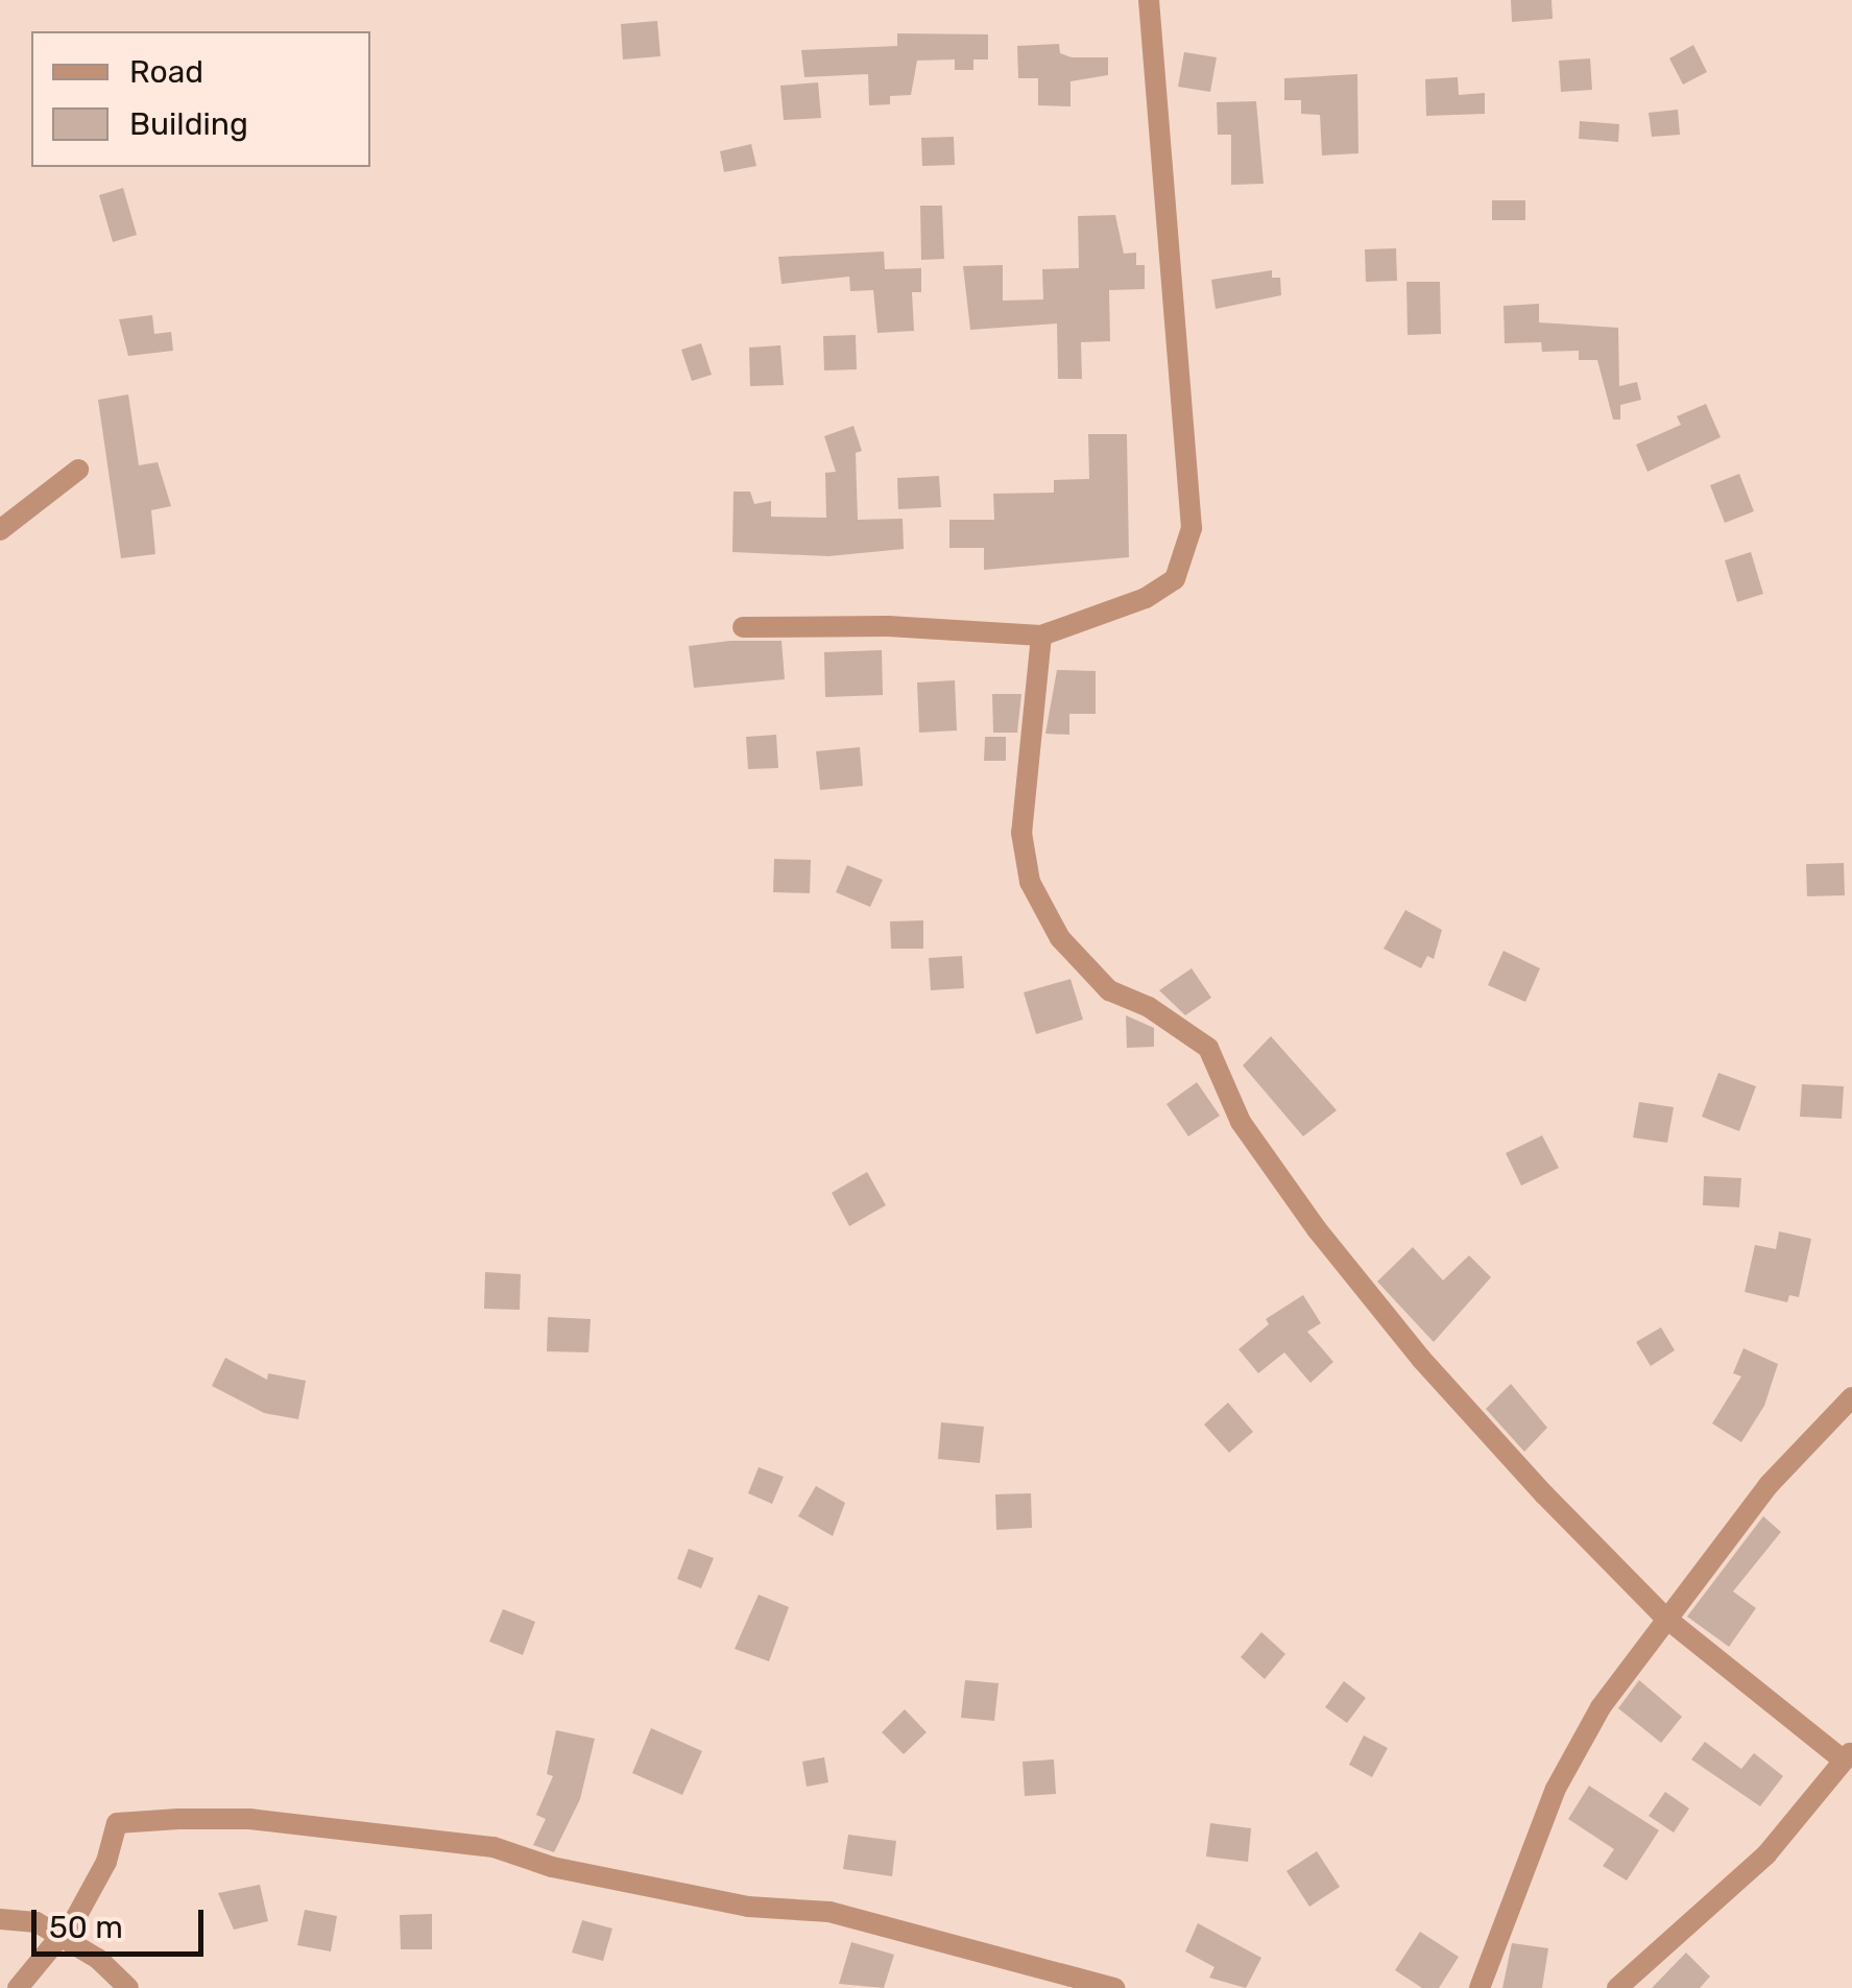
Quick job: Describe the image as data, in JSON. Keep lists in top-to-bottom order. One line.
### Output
{"legend":["Road","Building"],"scale_bar":"50 m"}
